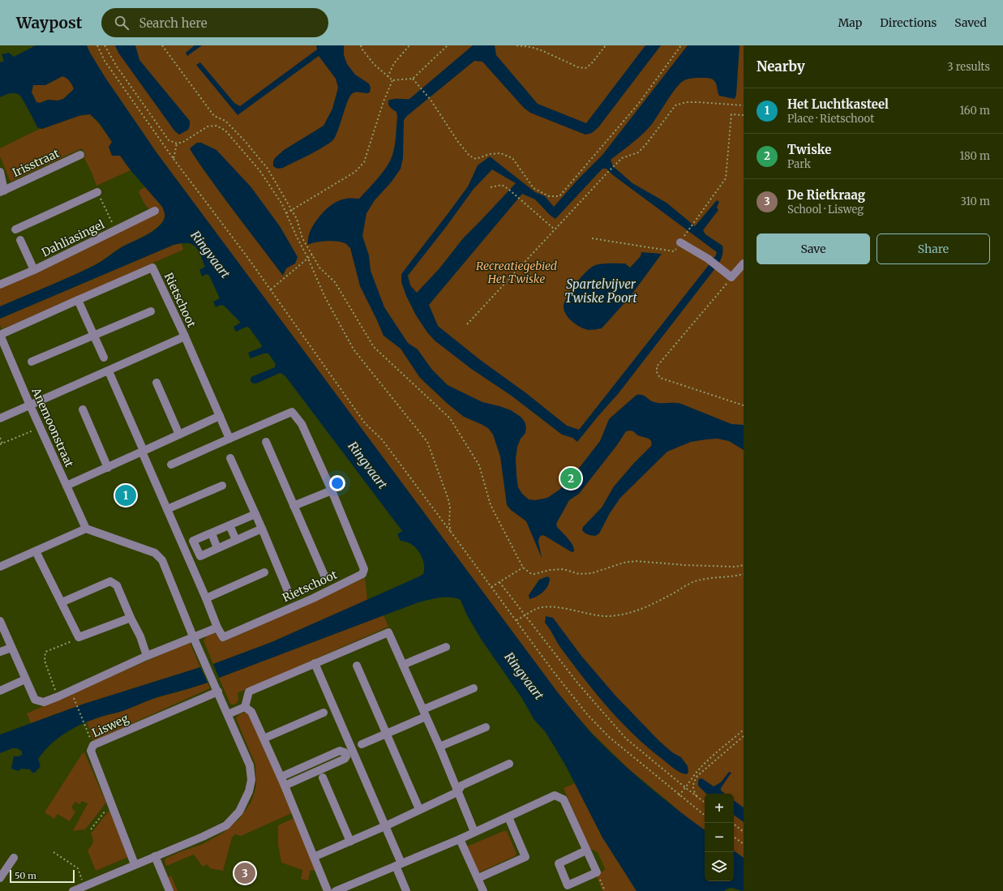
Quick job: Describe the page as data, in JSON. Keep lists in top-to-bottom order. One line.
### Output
{"streets":{"street":["Irisstraat","Dahliasingel","Rietschoot","Anemoonstraat","Lisweg"]},"crossings":[["Rietschoot","Anemoonstraat"]],"water":["Ringvaart","Spartelvijver Twiske Poort"],"parks":["Recreatiegebied Het Twiske"],"scale_bar":"50 m","page":{"header":"Waypost","search":"Search here","nav":["Map","Directions","Saved"],"heading":["Nearby","3 results"],"list":[{"mark":"1","name":"Het Luchtkasteel","note":"Place · Rietschoot","value":"160 m"},{"mark":"2","name":"Twiske","note":"Park","value":"180 m"},{"mark":"3","name":"De Rietkraag","note":"School · Lisweg","value":"310 m"}],"buttons":["Save","Share"],"pins":["2","1","3"],"map_buttons":["+","−"],"scale":"50 m"}}
